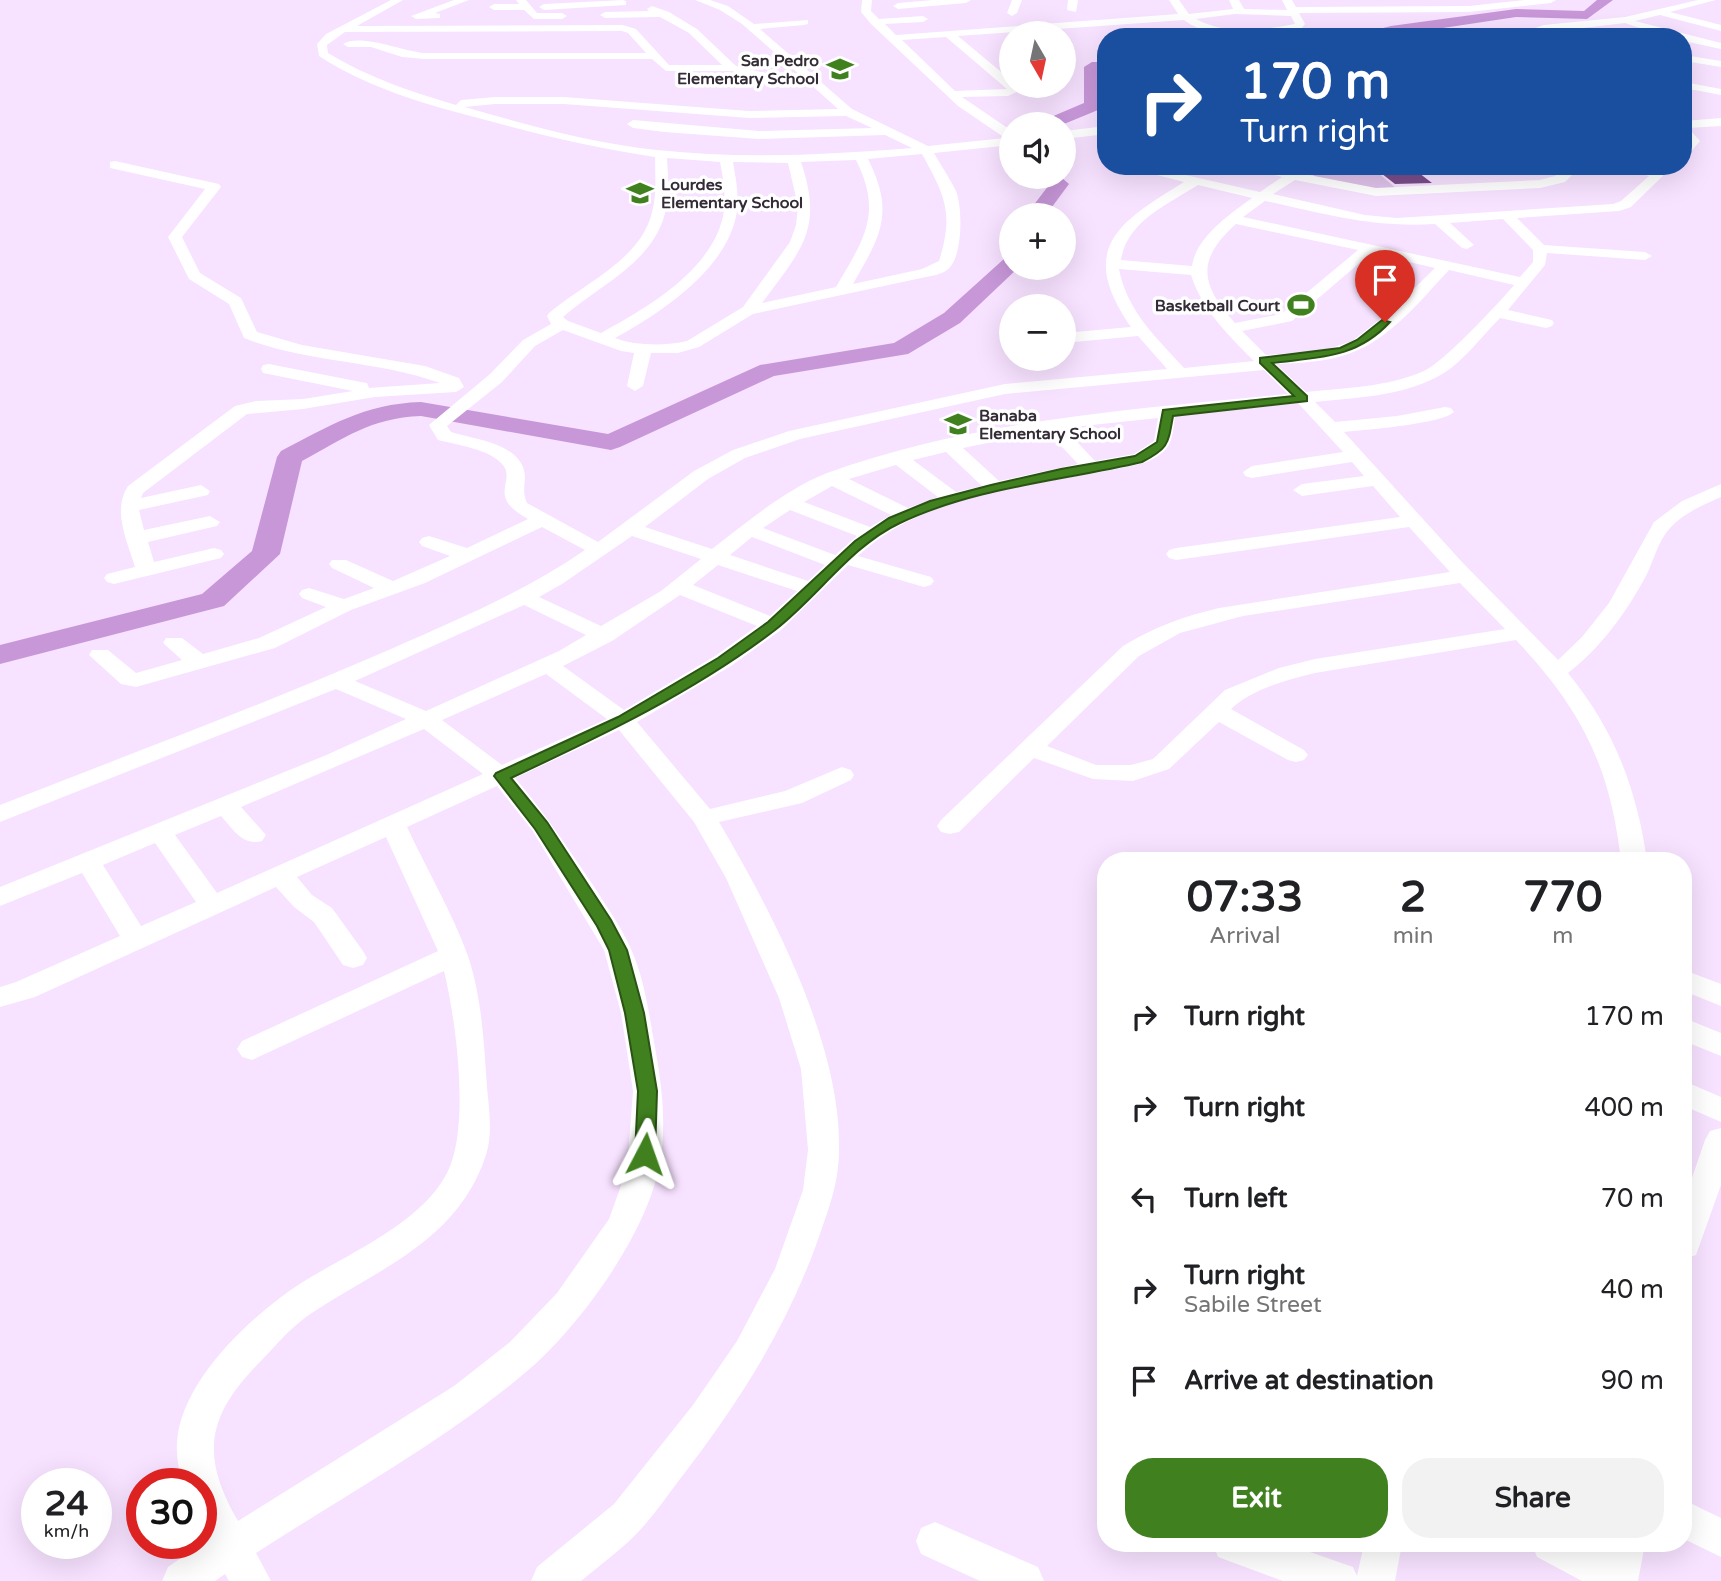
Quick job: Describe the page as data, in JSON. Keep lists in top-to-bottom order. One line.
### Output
{"places":{"school or university":["San Pedro Elementary School","Lourdes Elementary School","Banaba Elementary School"],"sports":["Basketball Court"]},"north":"bottom","page":{"map_buttons":["+","−"],"turn":["170 m","Turn right"],"eta":["07:33","Arrival","2","min","770","m"],"list":[{"name":"Turn right","value":"170 m"},{"name":"Turn right","value":"400 m"},{"name":"Turn left","value":"70 m"},{"name":"Turn right","note":"Sabile Street","value":"40 m"},{"name":"Arrive at destination","value":"90 m"}],"buttons":["Exit","Share"],"speed":"24 km/h","limit":"30"}}
